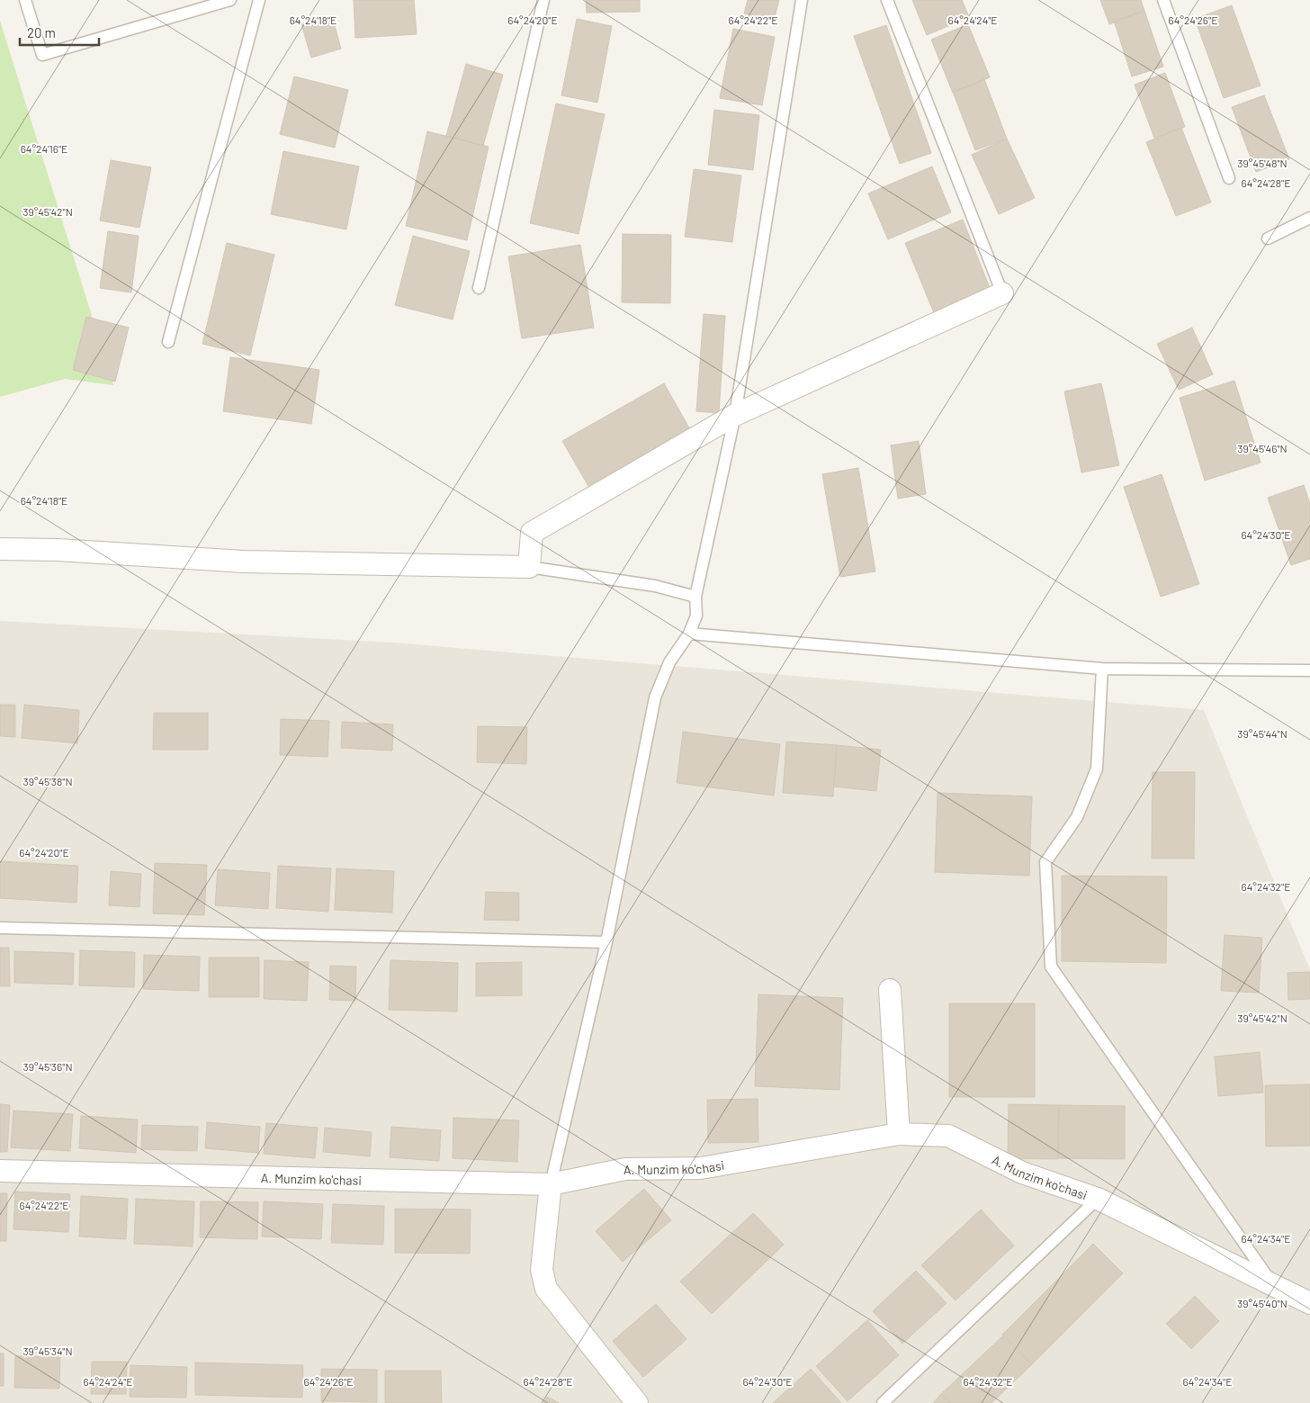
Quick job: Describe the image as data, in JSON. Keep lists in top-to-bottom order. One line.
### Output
{"streets":{"street":["A. Munzim ko'chasi"]},"scale_bar":"20 m","coordinates":["64°24'18\"E","64°24'20\"E","64°24'22\"E","64°24'24\"E","64°24'26\"E","64°24'16\"E","39°45'48\"N","64°24'28\"E","39°45'42\"N","39°45'46\"N","64°24'30\"E","39°45'44\"N","39°45'38\"N","64°24'32\"E","39°45'36\"N","64°24'34\"E","39°45'40\"N","39°45'34\"N"]}
